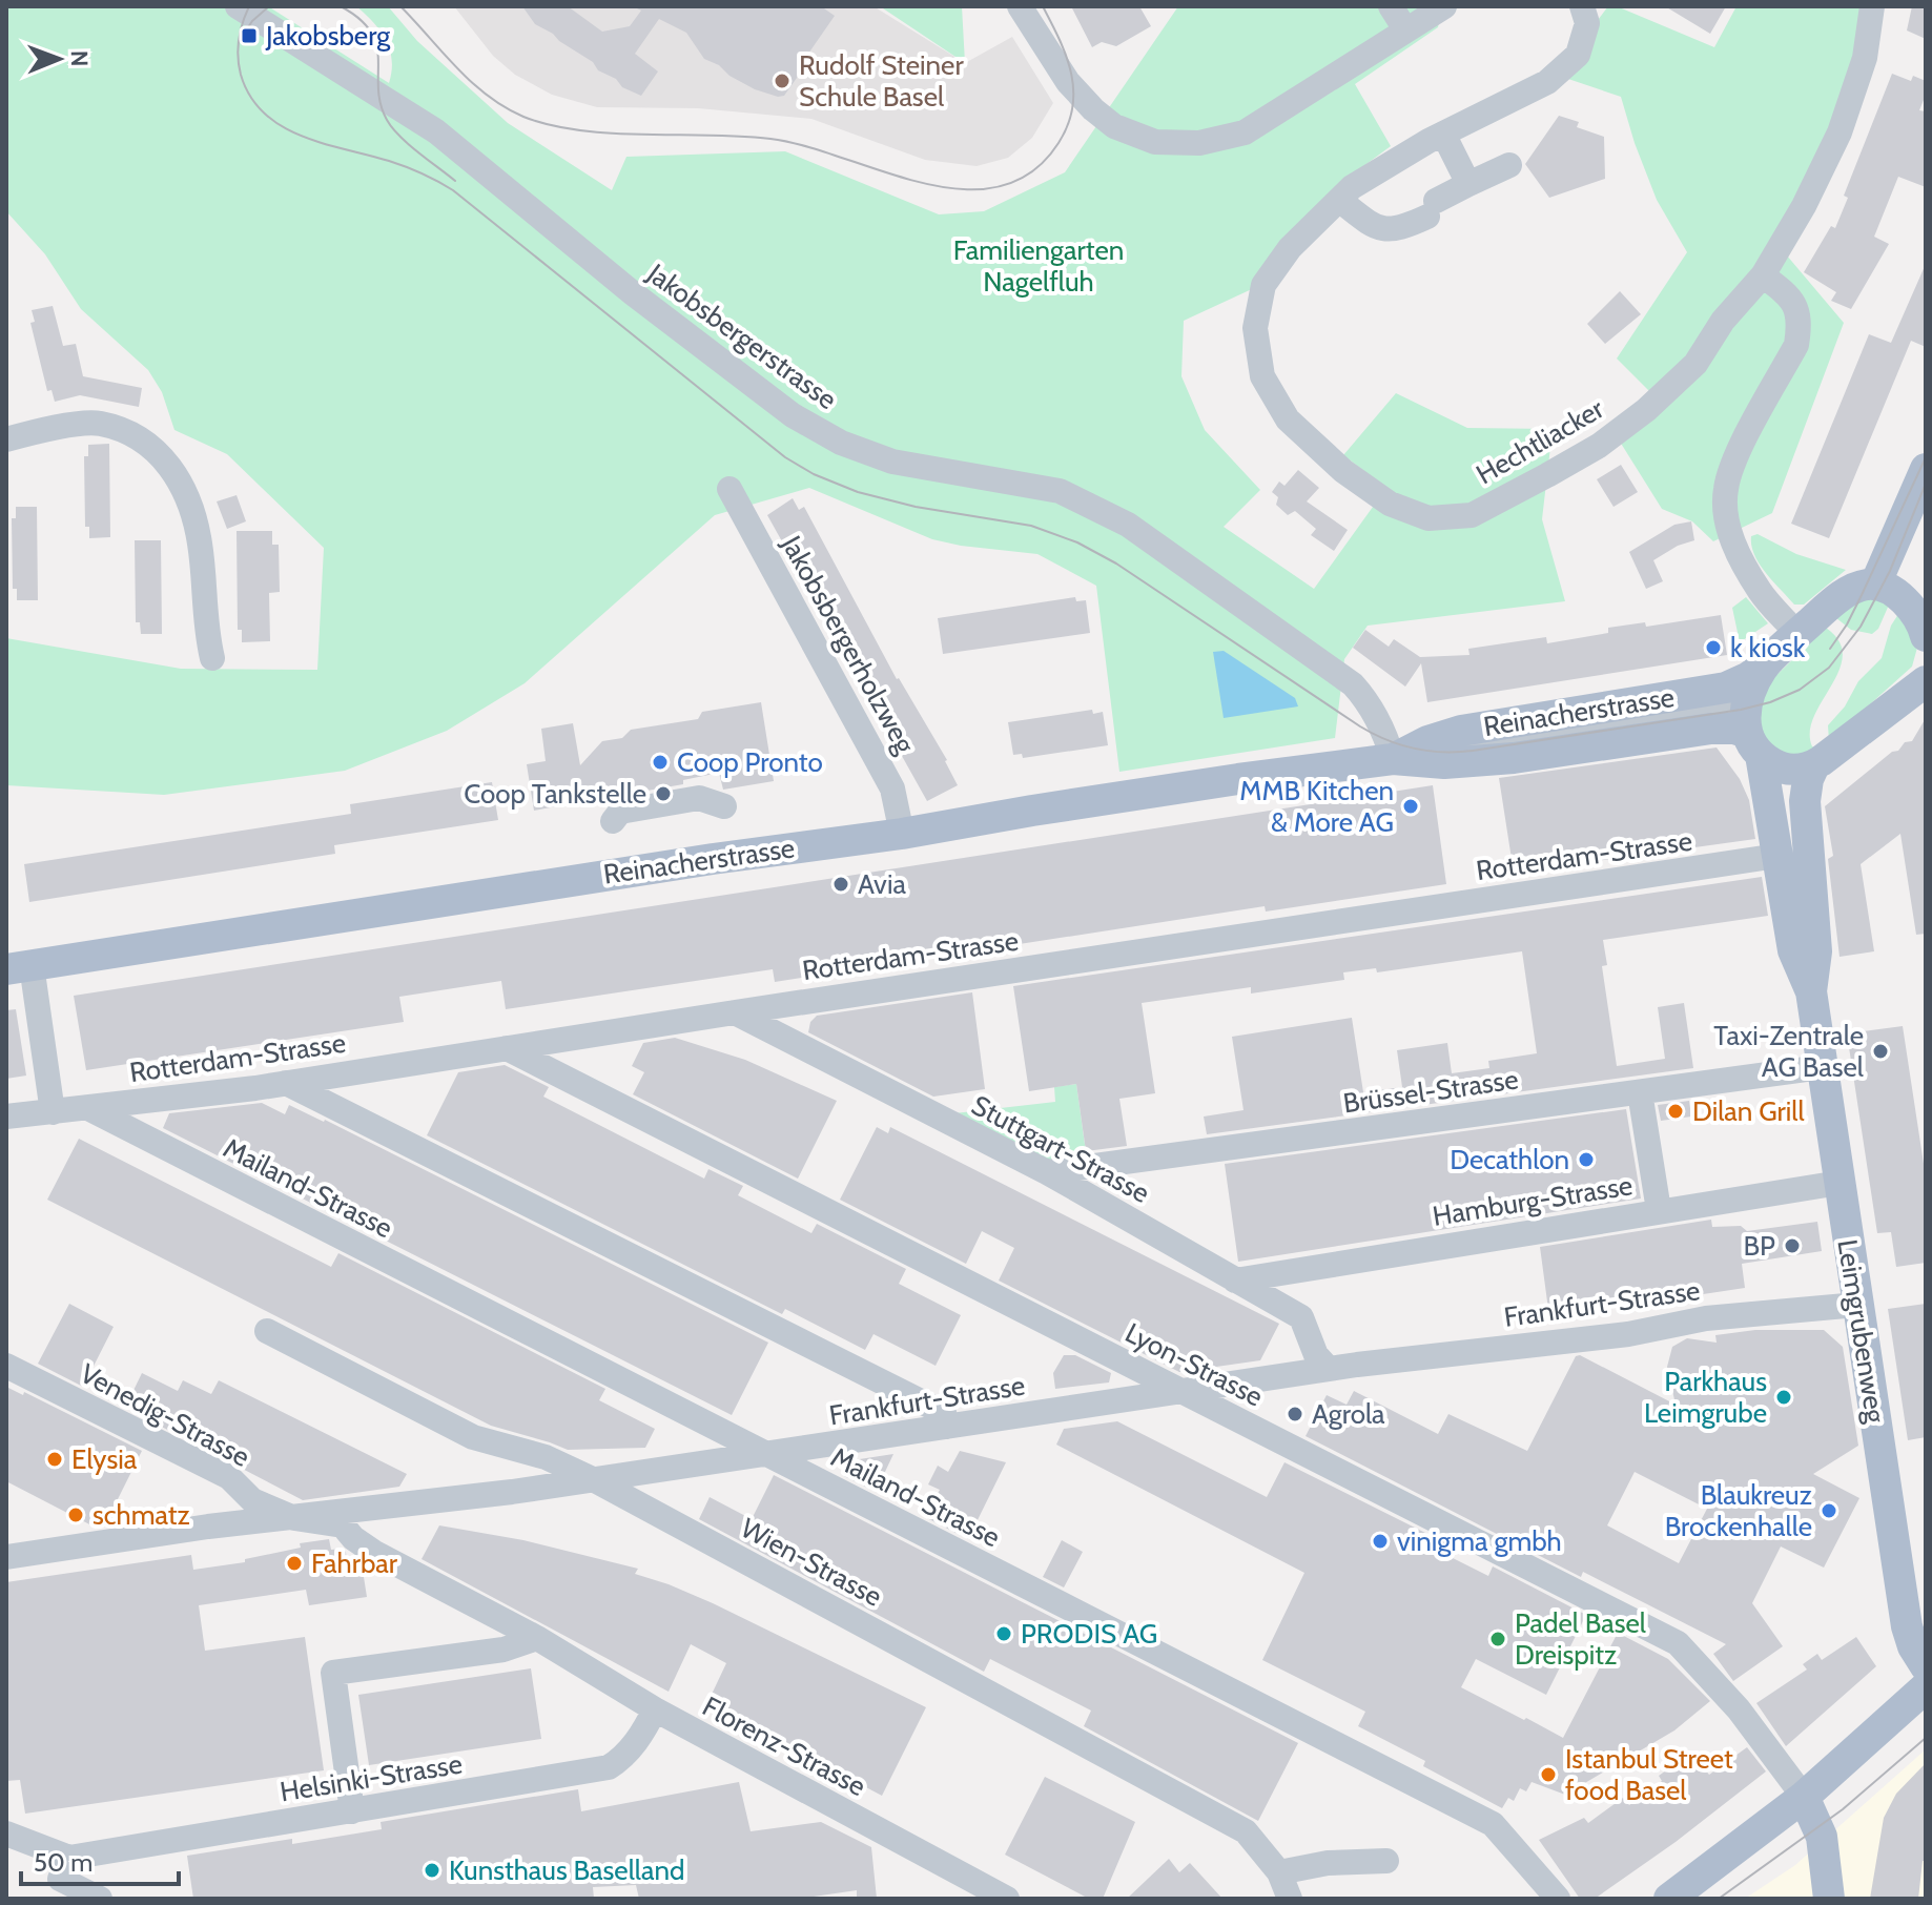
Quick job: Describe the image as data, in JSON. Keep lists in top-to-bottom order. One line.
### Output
{"streets":{"main road":["Reinacherstrasse","Leimgrubenweg"],"street":["Jakobsbergerstrasse","Hechtliacker","Jakobsbergerholzweg","Rotterdam-Strasse","Brüssel-Strasse","Stuttgart-Strasse","Mailand-Strasse","Hamburg-Strasse","Frankfurt-Strasse","Lyon-Strasse","Venedig-Strasse","Wien-Strasse","Florenz-Strasse","Helsinki-Strasse"]},"crossings":[["Jakobsbergerstrasse","Reinacherstrasse"],["Jakobsbergerholzweg","Reinacherstrasse"],["Reinacherstrasse","Leimgrubenweg"],["Rotterdam-Strasse","Stuttgart-Strasse"],["Rotterdam-Strasse","Mailand-Strasse"],["Rotterdam-Strasse","Leimgrubenweg"],["Rotterdam-Strasse","Lyon-Strasse"],["Brüssel-Strasse","Stuttgart-Strasse"],["Brüssel-Strasse","Leimgrubenweg"],["Stuttgart-Strasse","Hamburg-Strasse"],["Stuttgart-Strasse","Frankfurt-Strasse"],["Mailand-Strasse","Frankfurt-Strasse"],["Hamburg-Strasse","Leimgrubenweg"],["Frankfurt-Strasse","Leimgrubenweg"],["Frankfurt-Strasse","Lyon-Strasse"],["Frankfurt-Strasse","Venedig-Strasse"],["Frankfurt-Strasse","Wien-Strasse"],["Frankfurt-Strasse","Florenz-Strasse"],["Venedig-Strasse","Florenz-Strasse"],["Florenz-Strasse","Helsinki-Strasse"]],"parks":["Familiengarten Nagelfluh"],"places":{"transit":["Jakobsberg"],"other":["Rudolf Steiner Schule Basel","k kiosk","Coop Pronto","Coop Tankstelle","MMB Kitchen & More AG","Avia","Taxi-Zentrale AG Basel","Dilan Grill","Decathlon","BP","Parkhaus Leimgrube","Agrola","Elysia","Blaukreuz Brockenhalle","schmatz","vinigma gmbh","Fahrbar","PRODIS AG","Padel Basel Dreispitz","Istanbul Street food Basel","Kunsthaus Baselland"]},"scale_bar":"50 m","north":"right"}
